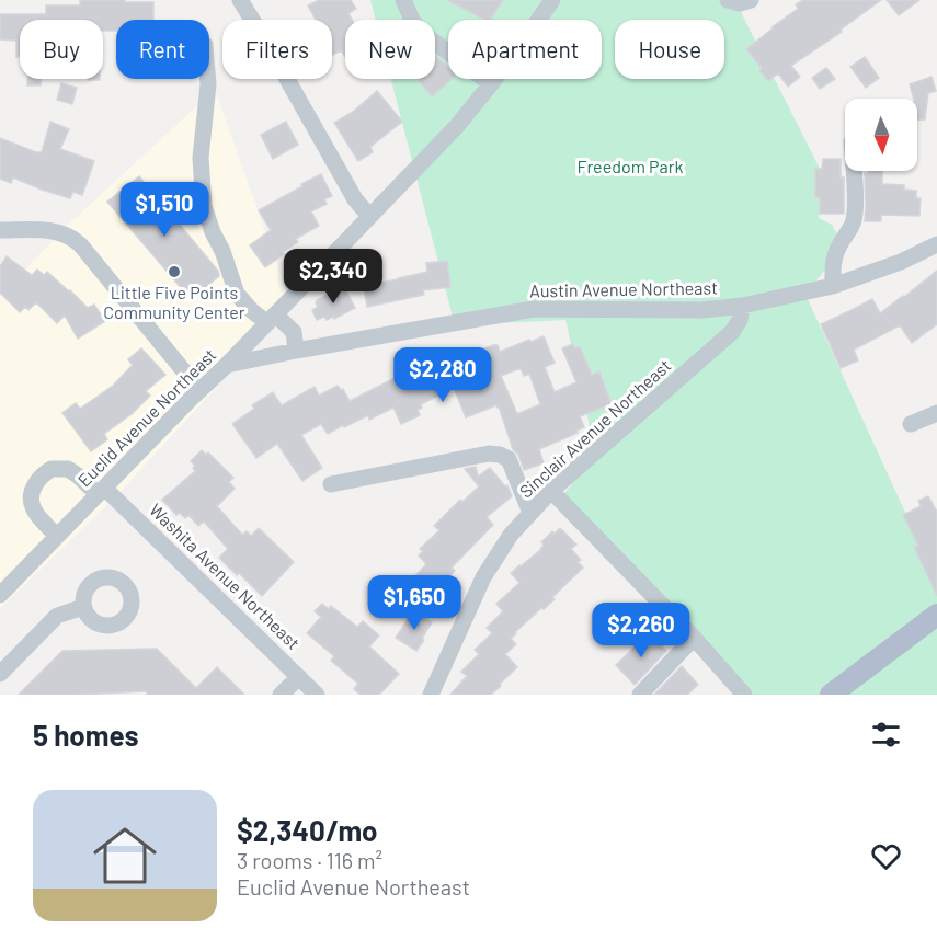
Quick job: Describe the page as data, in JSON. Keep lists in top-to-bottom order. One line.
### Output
{"streets":{"street":["Austin Avenue Northeast","Euclid Avenue Northeast","Sinclair Avenue Northeast","Washita Avenue Northeast"]},"crossings":[["Austin Avenue Northeast","Euclid Avenue Northeast"],["Austin Avenue Northeast","Sinclair Avenue Northeast"],["Euclid Avenue Northeast","Washita Avenue Northeast"]],"parks":["Freedom Park"],"places":["Little Five Points Community Center"],"north":"bottom","page":{"chip":["Buy","Rent","Filters","New","Apartment","House"],"price":["$1,510","$2,340","$2,280","$1,650","$2,260"],"heading":"5 homes","list":[{"name":"$2,340/mo","note":"3 rooms · 116 m² · Euclid Avenue Northeast"}]}}
